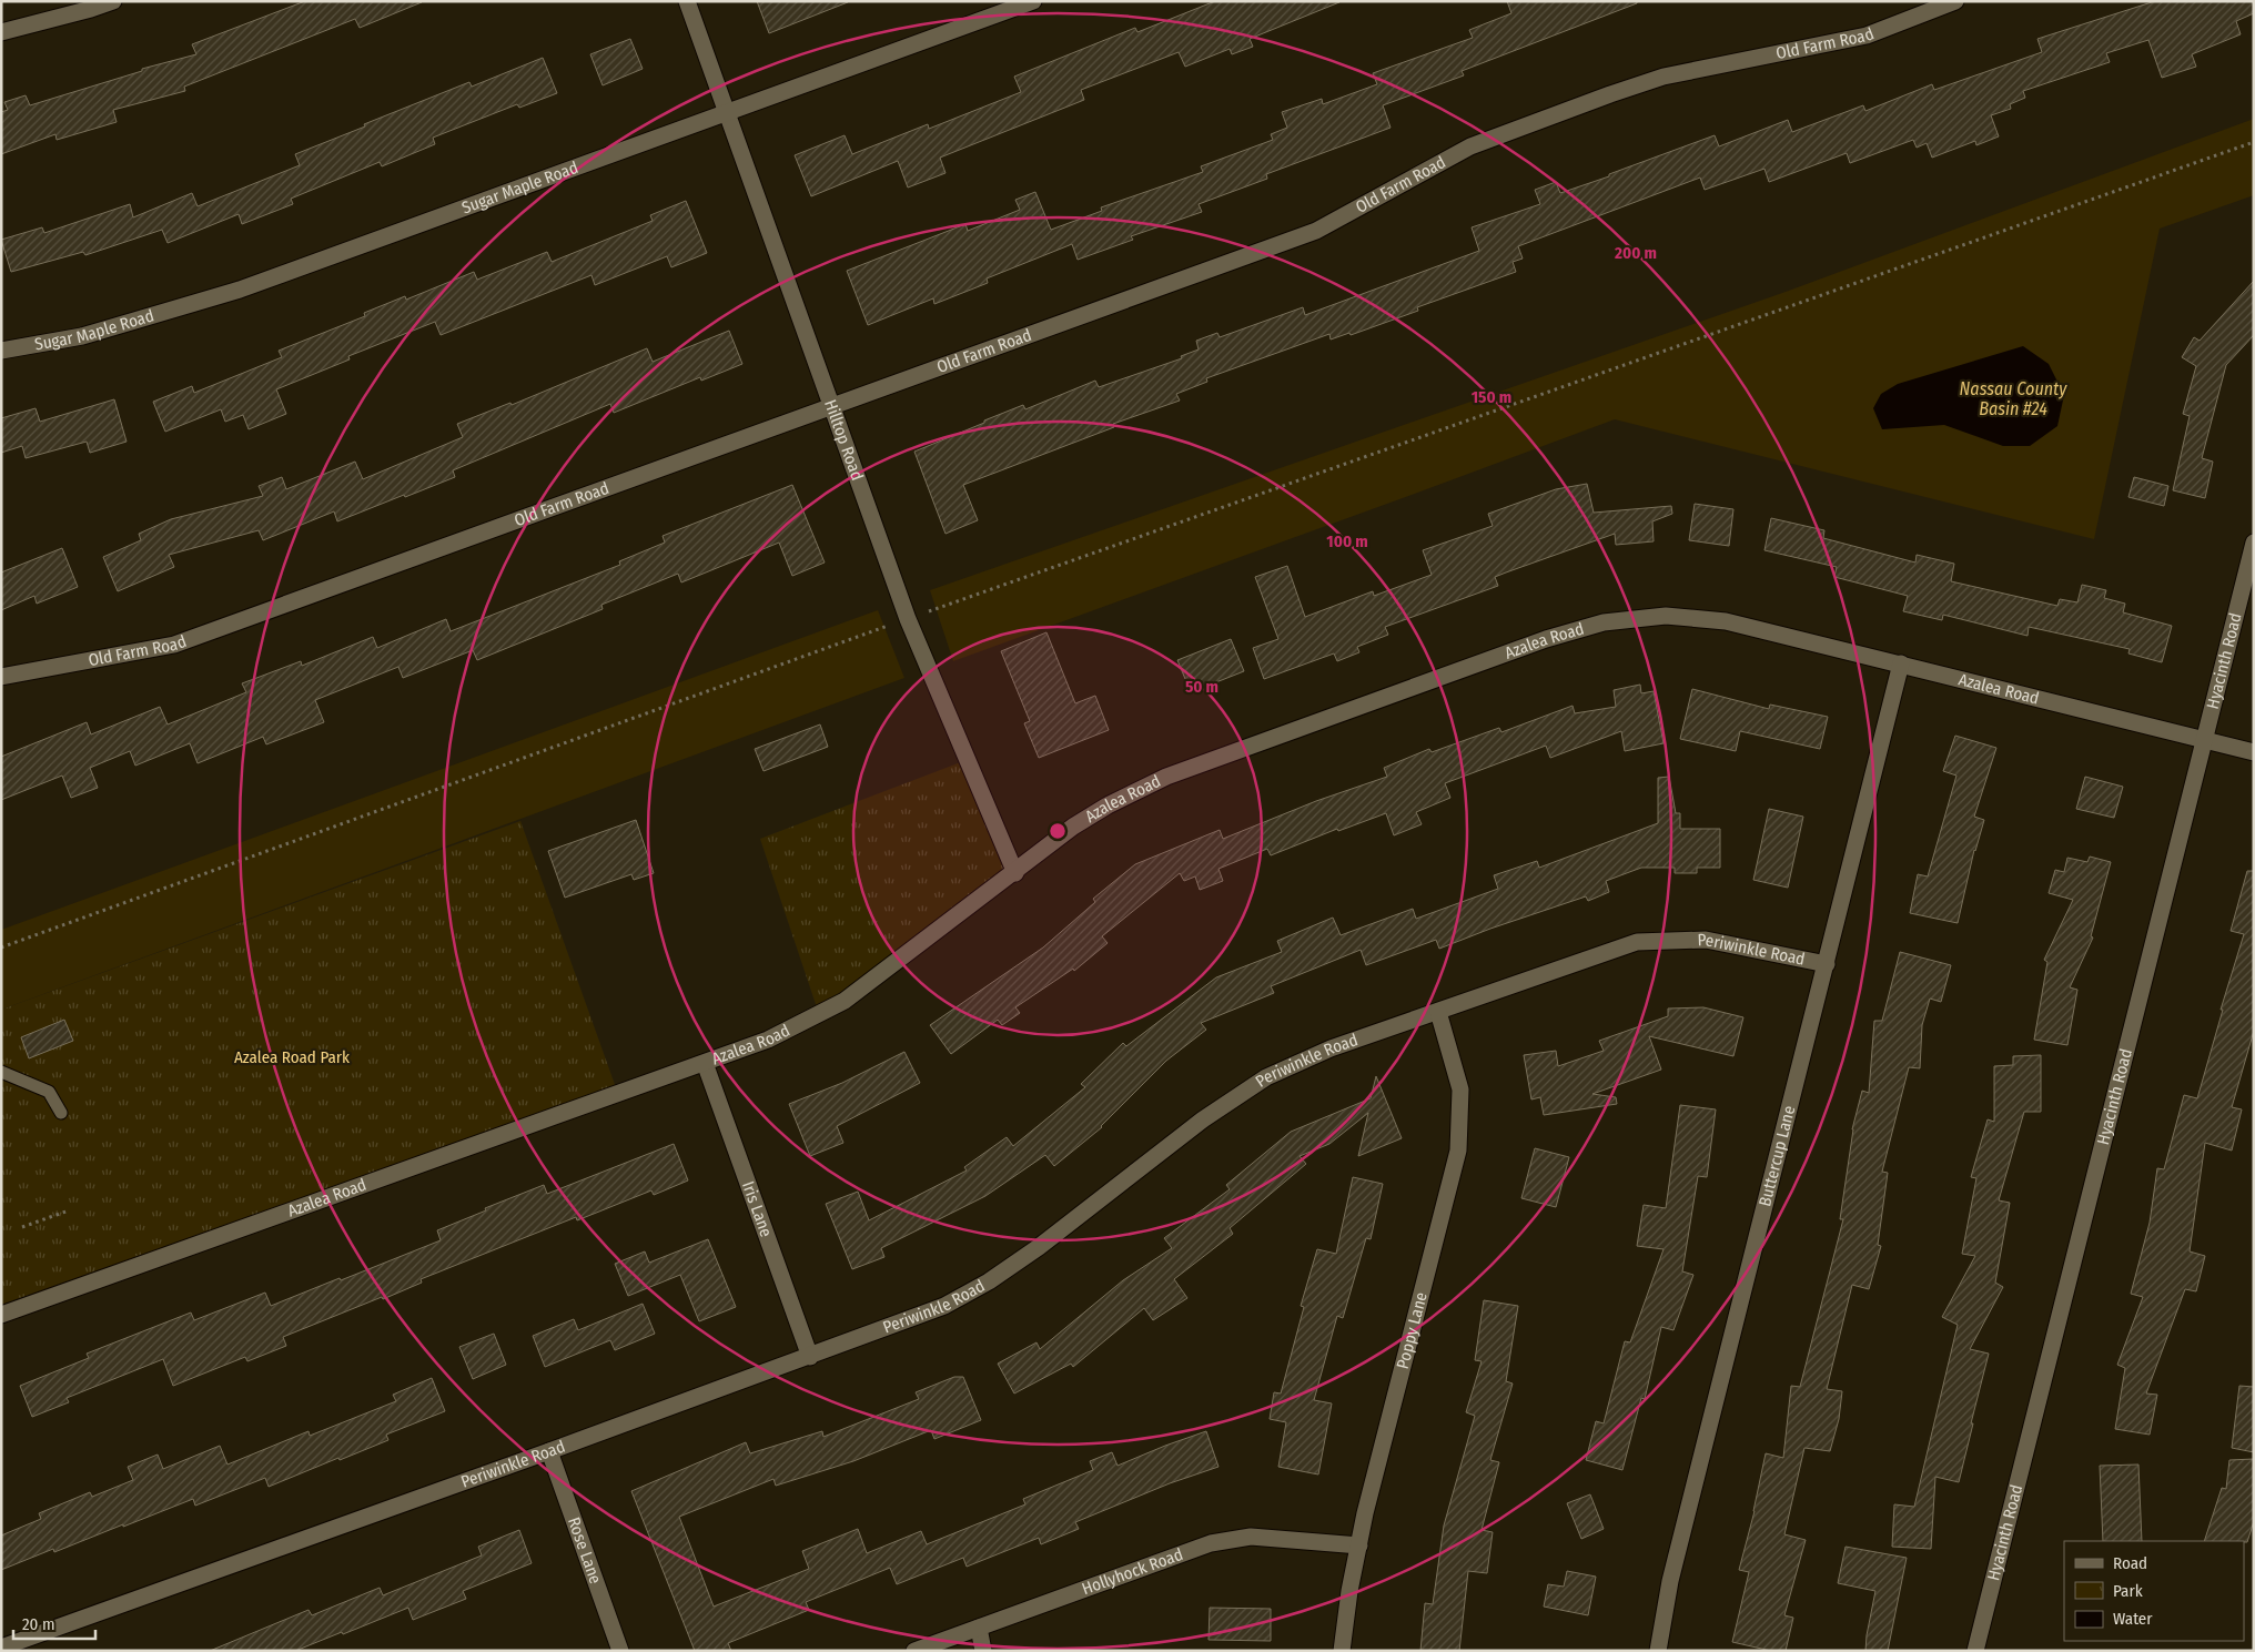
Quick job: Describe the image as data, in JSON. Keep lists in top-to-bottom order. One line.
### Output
{"streets":{"street":["Old Farm Road","Sugar Maple Road","Hilltop Road","Azalea Road","Hyacinth Road","Periwinkle Road","Buttercup Lane","Iris Lane","Poppy Lane","Rose Lane","Hollyhock Road"]},"crossings":[["Old Farm Road","Hilltop Road"],["Sugar Maple Road","Hilltop Road"],["Hilltop Road","Azalea Road"],["Azalea Road","Hyacinth Road"],["Azalea Road","Buttercup Lane"],["Azalea Road","Iris Lane"],["Periwinkle Road","Buttercup Lane"],["Periwinkle Road","Iris Lane"],["Periwinkle Road","Poppy Lane"],["Periwinkle Road","Rose Lane"],["Poppy Lane","Hollyhock Road"]],"water":["Nassau County Basin #24"],"parks":["Azalea Road Park"],"legend":["Road","Park","Water"],"scale_bar":"20 m","rings":["200 m","150 m","100 m","50 m"]}
